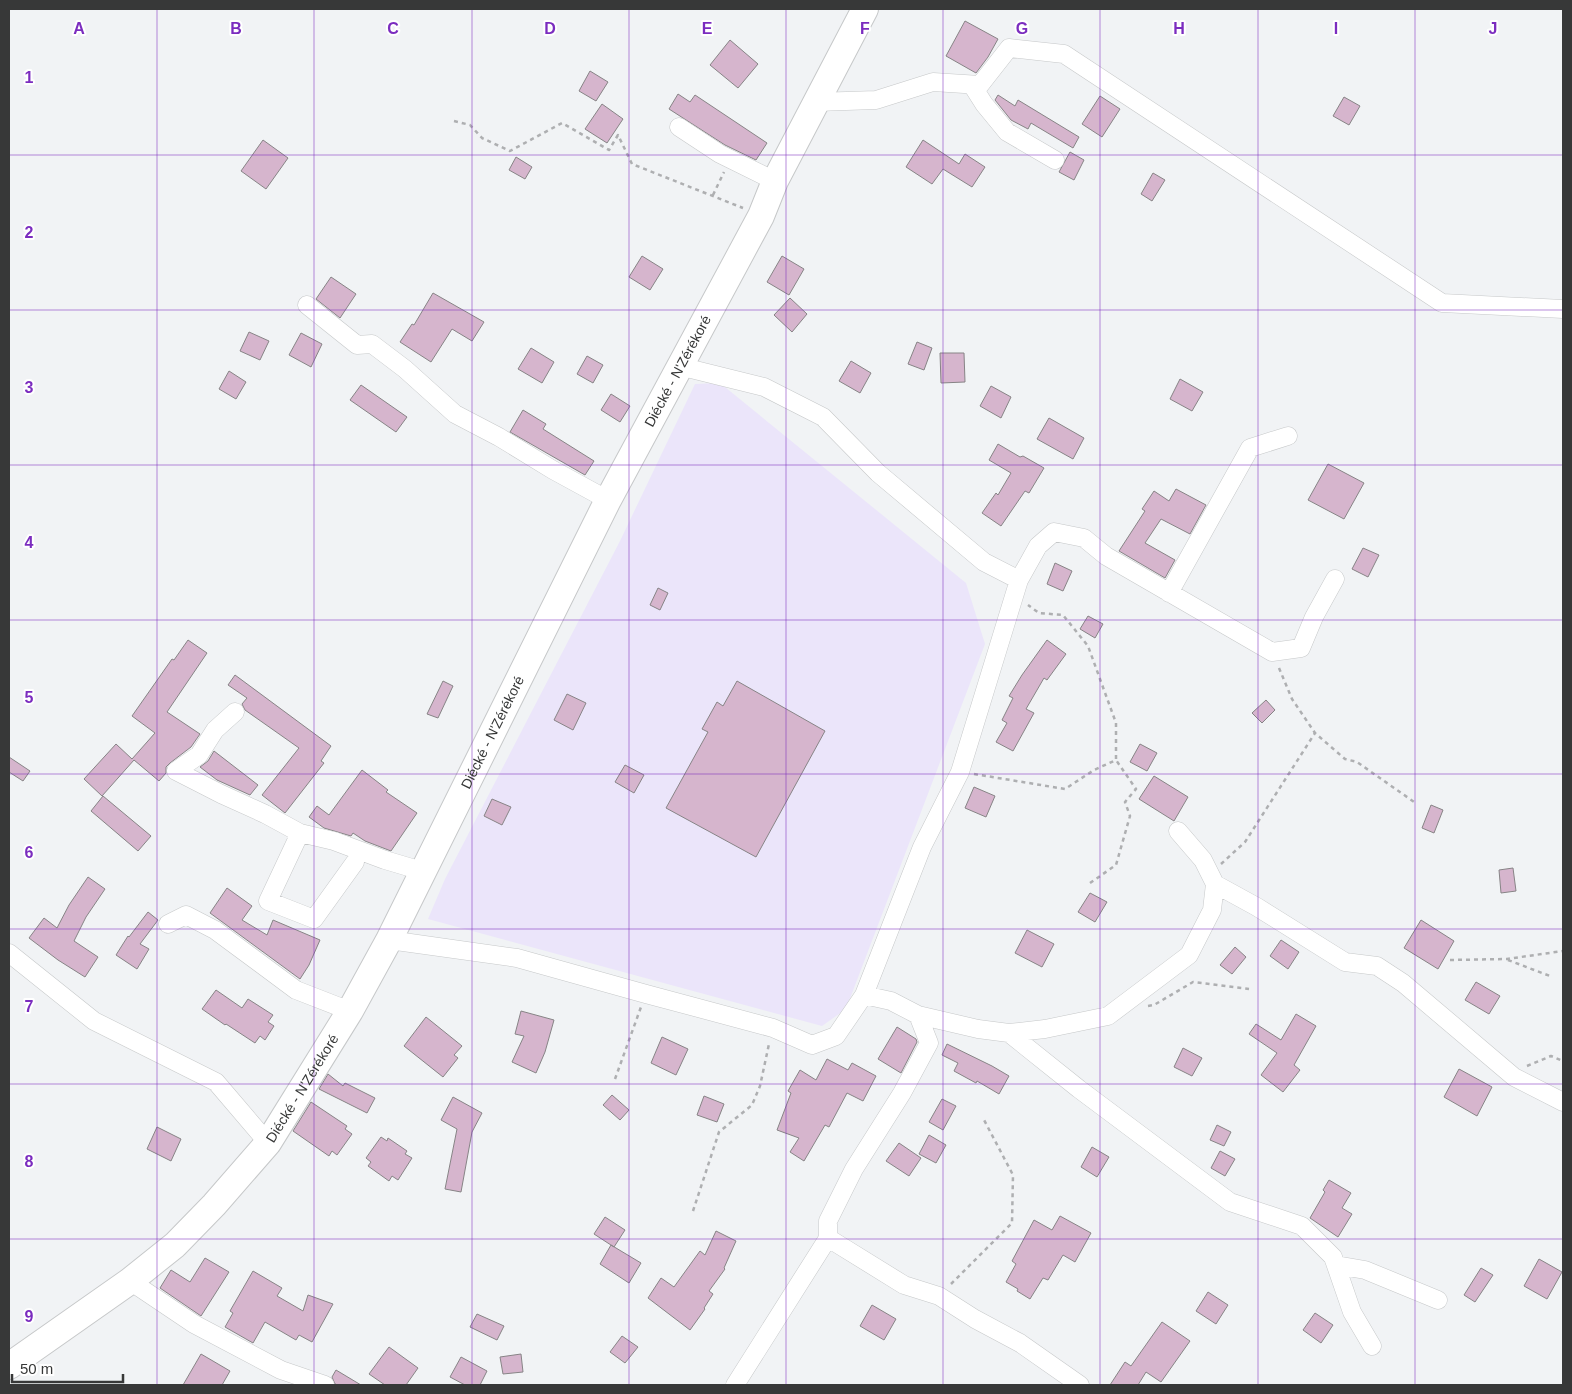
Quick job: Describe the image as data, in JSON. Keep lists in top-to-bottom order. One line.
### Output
{"streets":{"highway":["Diécké - N'Zérékoré"]},"scale_bar":"50 m","grid":{"columns":["A","B","C","D","E","F","G","H","I","J"],"rows":["1","2","3","4","5","6","7","8","9"]}}
